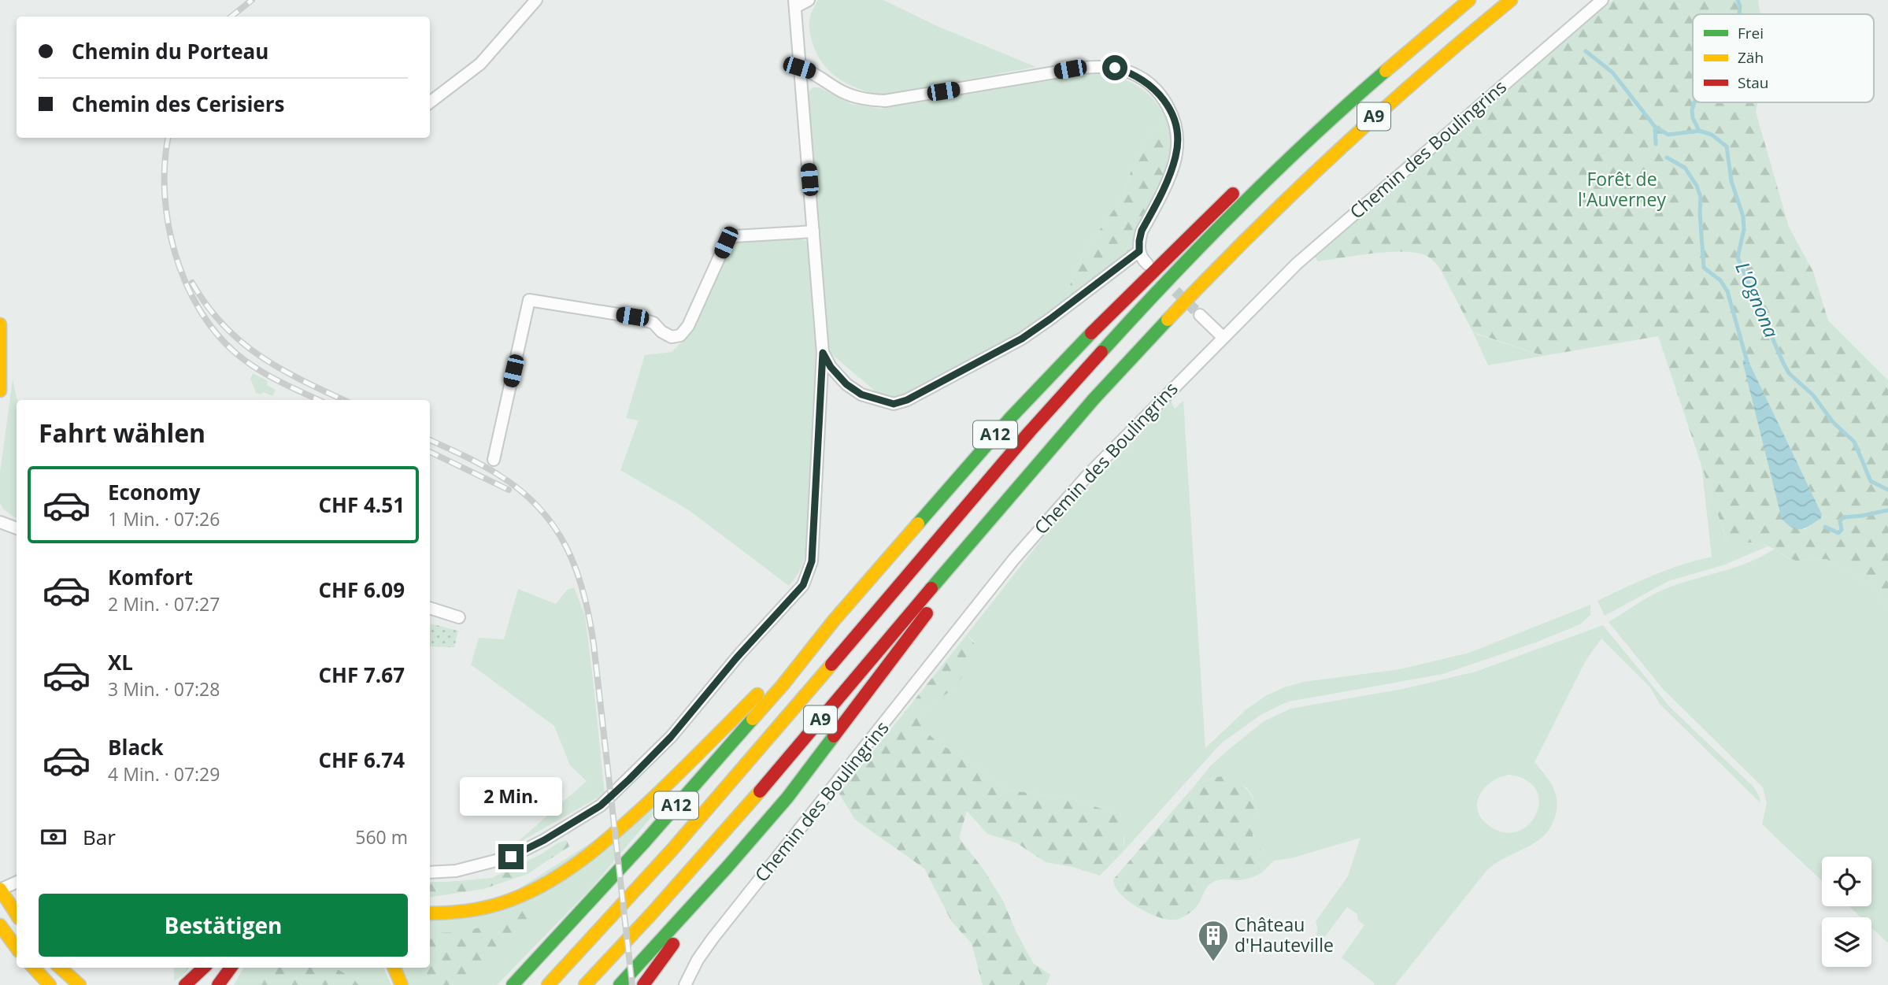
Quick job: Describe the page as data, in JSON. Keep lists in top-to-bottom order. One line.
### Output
{"streets":{"main road":["A9","A12"],"street":["Chemin des Boulingrins"]},"water":["L'Ognona"],"parks":["Forêt de l'Auverney"],"places":{"building":["Château d'Hauteville"]},"legend":["Frei","Zäh","Stau"],"page":{"banner":["Chemin du Porteau","Chemin des Cerisiers"],"heading":"Fahrt wählen","list":[{"name":"Economy","note":"1 Min. · 07:26","value":"CHF 4.51"},{"name":"Komfort","note":"2 Min. · 07:27","value":"CHF 6.09"},{"name":"XL","note":"3 Min. · 07:28","value":"CHF 7.67"},{"name":"Black","note":"4 Min. · 07:29","value":"CHF 6.74"}],"bubble":"2 Min.","pay":["Bar","560 m"],"buttons":"Bestätigen"}}
